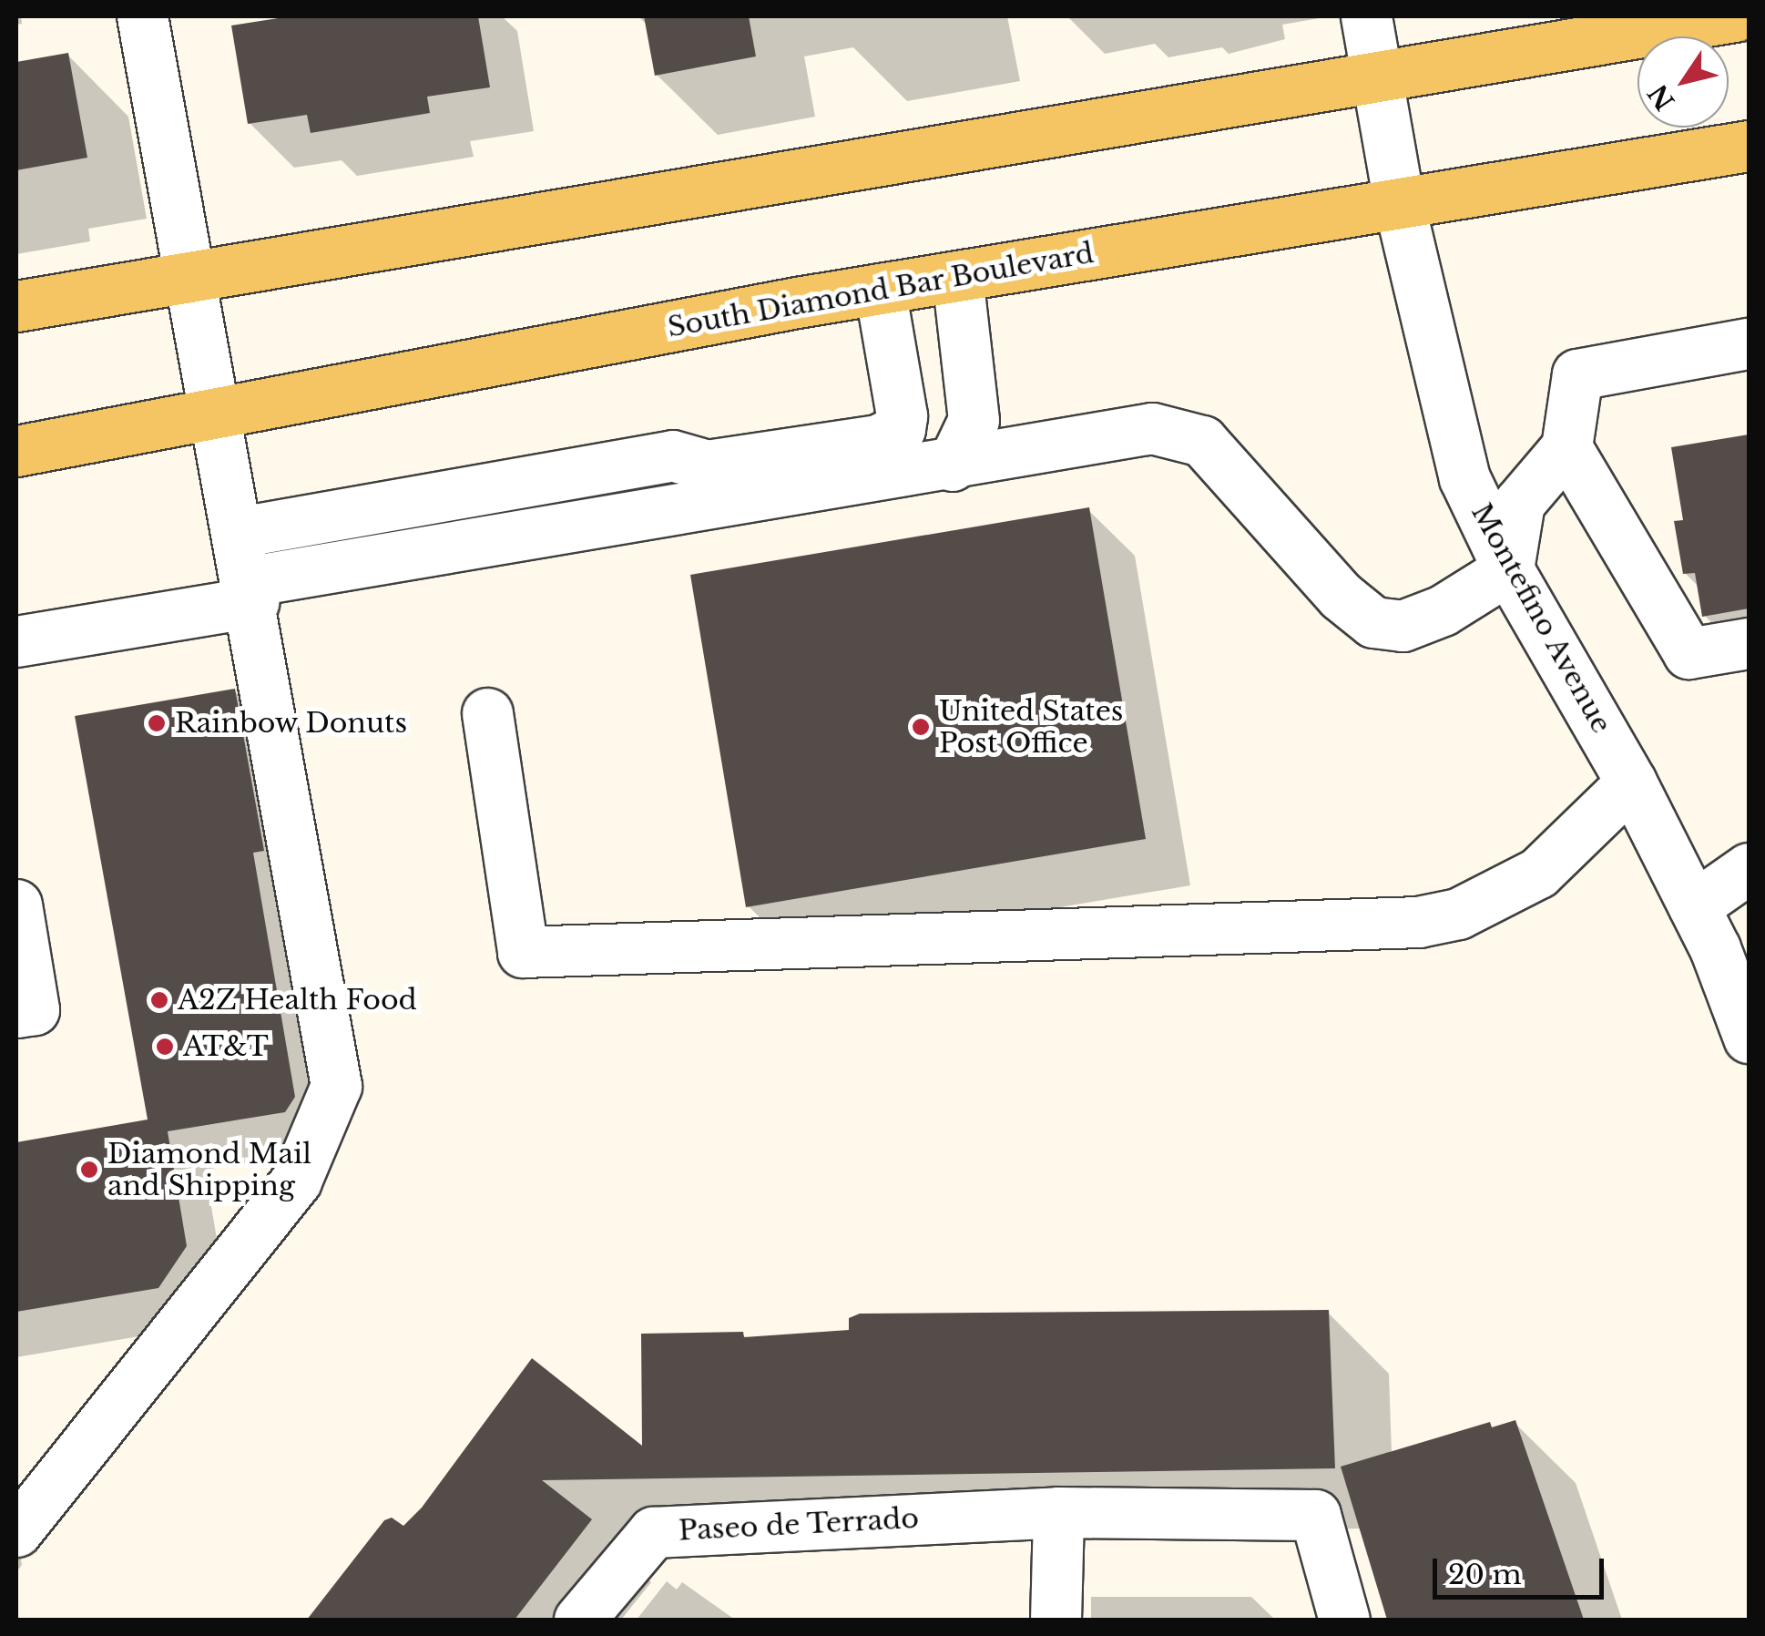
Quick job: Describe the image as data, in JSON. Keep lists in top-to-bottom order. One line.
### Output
{"streets":{"main road":["South Diamond Bar Boulevard"],"street":["Montefino Avenue","Paseo de Terrado"]},"crossings":[["South Diamond Bar Boulevard","Montefino Avenue"]],"places":["Rainbow Donuts","United States Post Office","A2Z Health Food","AT&T","Diamond Mail and Shipping"],"scale_bar":"20 m","north":"bottom left"}
